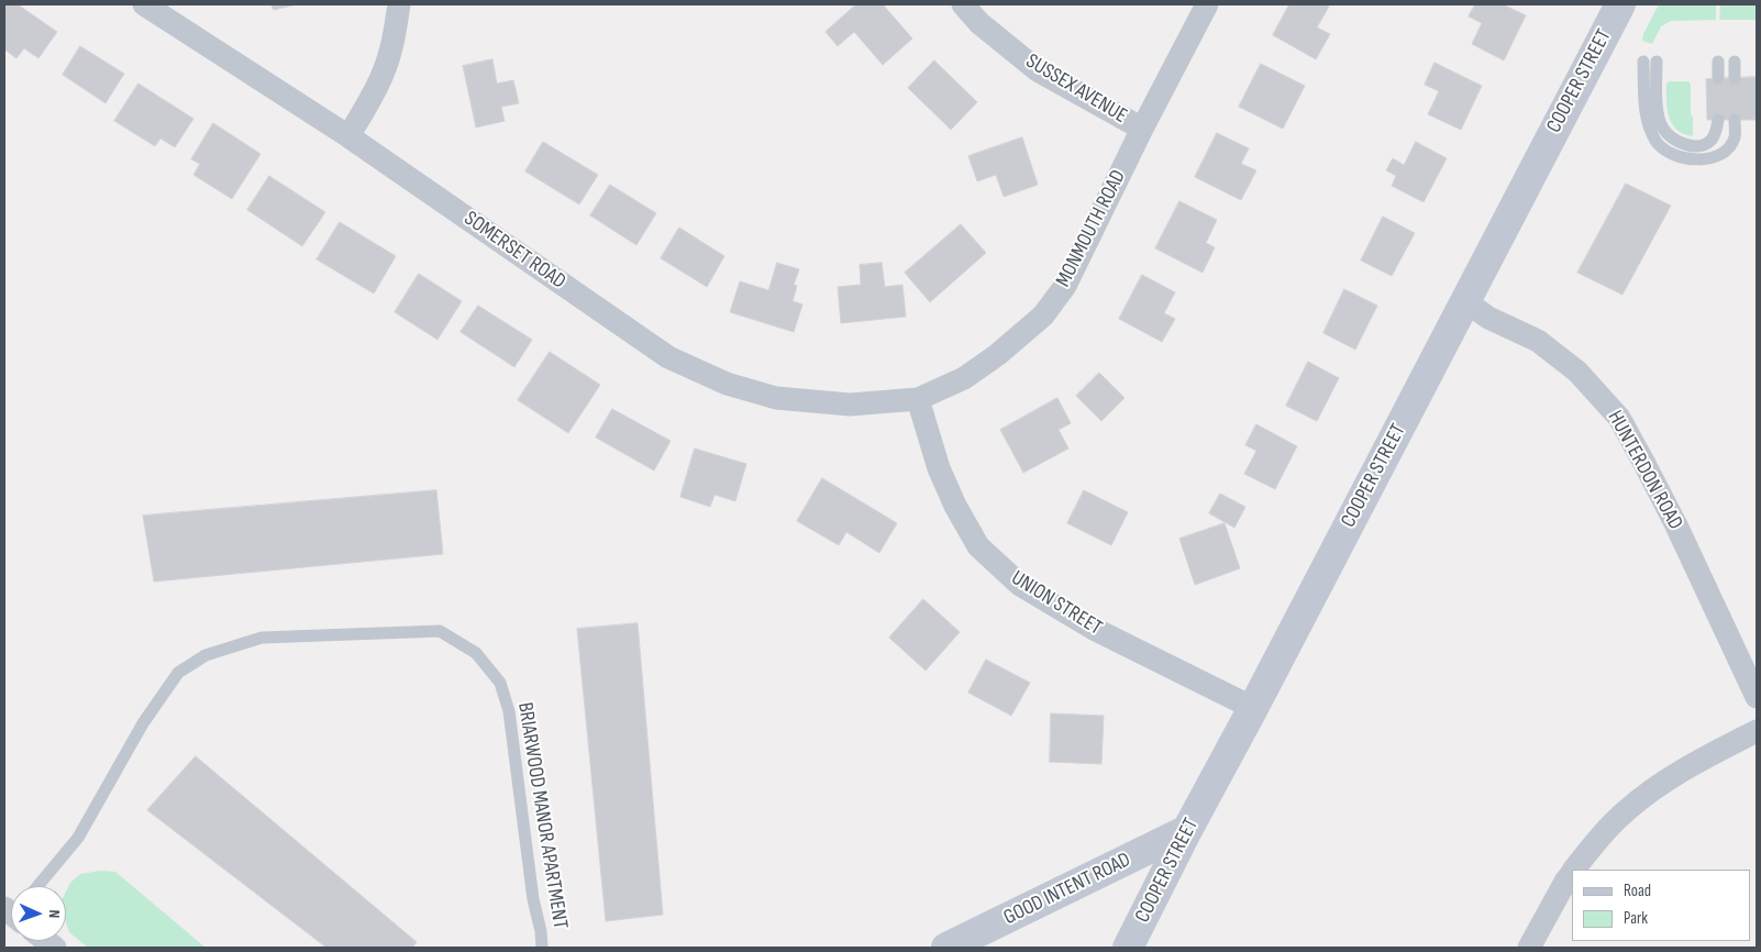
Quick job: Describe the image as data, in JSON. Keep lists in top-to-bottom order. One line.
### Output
{"streets":{"main road":["COOPER STREET","GOOD INTENT ROAD"],"street":["SUSSEX AVENUE","MONMOUTH ROAD","SOMERSET ROAD","HUNTERDON ROAD","UNION STREET"],"lane":["BRIARWOOD MANOR APARTMENT"]},"crossings":[["COOPER STREET","HUNTERDON ROAD"],["COOPER STREET","UNION STREET"],["COOPER STREET","GOOD INTENT ROAD"],["SUSSEX AVENUE","MONMOUTH ROAD"],["MONMOUTH ROAD","SOMERSET ROAD"],["MONMOUTH ROAD","UNION STREET"],["SOMERSET ROAD","UNION STREET"]],"legend":["Road","Park"],"north":"right"}
